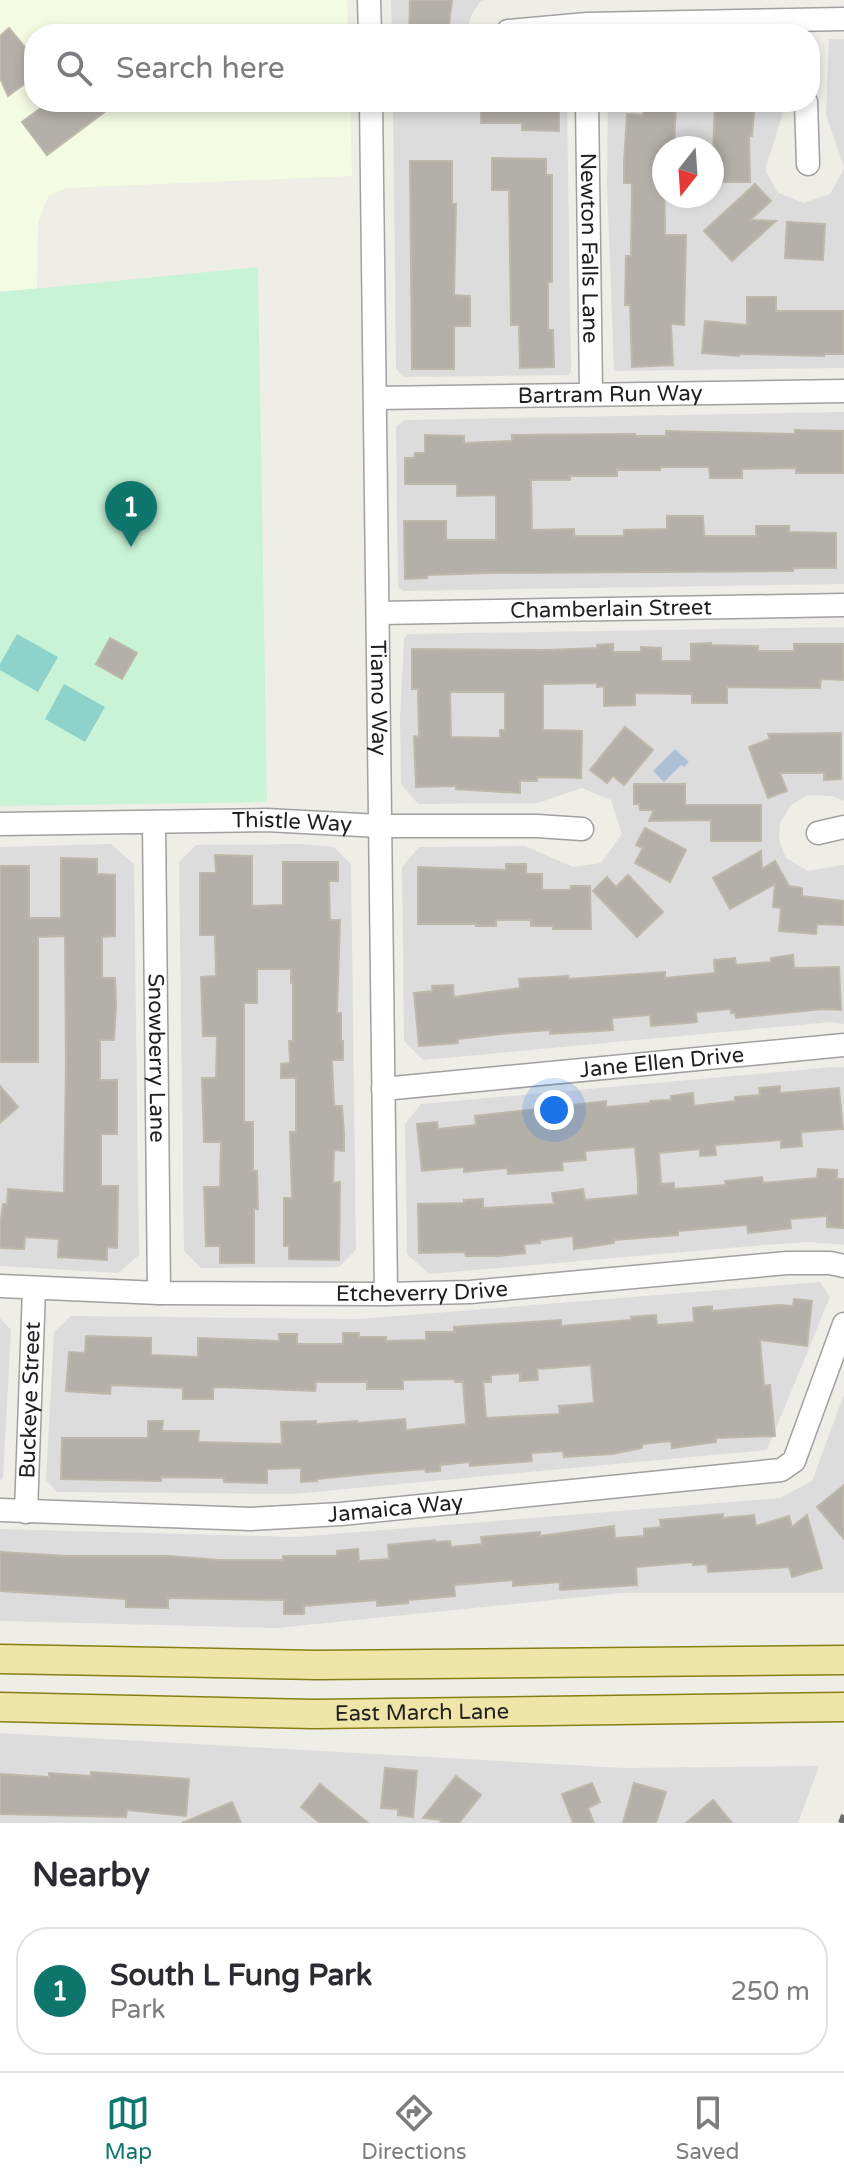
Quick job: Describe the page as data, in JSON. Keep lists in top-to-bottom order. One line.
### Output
{"streets":{"main road":["East March Lane"],"street":["Newton Falls Lane","Bartram Run Way","Chamberlain Street","Tiamo Way","Thistle Way","Snowberry Lane","Jane Ellen Drive","Etcheverry Drive","Buckeye Street","Jamaica Way"]},"crossings":[["Newton Falls Lane","Bartram Run Way"],["Bartram Run Way","Tiamo Way"],["Chamberlain Street","Tiamo Way"],["Tiamo Way","Thistle Way"],["Tiamo Way","Jane Ellen Drive"],["Tiamo Way","Etcheverry Drive"],["Thistle Way","Snowberry Lane"],["Snowberry Lane","Etcheverry Drive"],["Etcheverry Drive","Buckeye Street"],["Buckeye Street","Jamaica Way"]],"north":"bottom","page":{"search":"Search here","pins":"1","heading":"Nearby","list":[{"mark":"1","name":"South L Fung Park","note":"Park","value":"250 m"}],"nav":["Map","Directions","Saved"]}}
